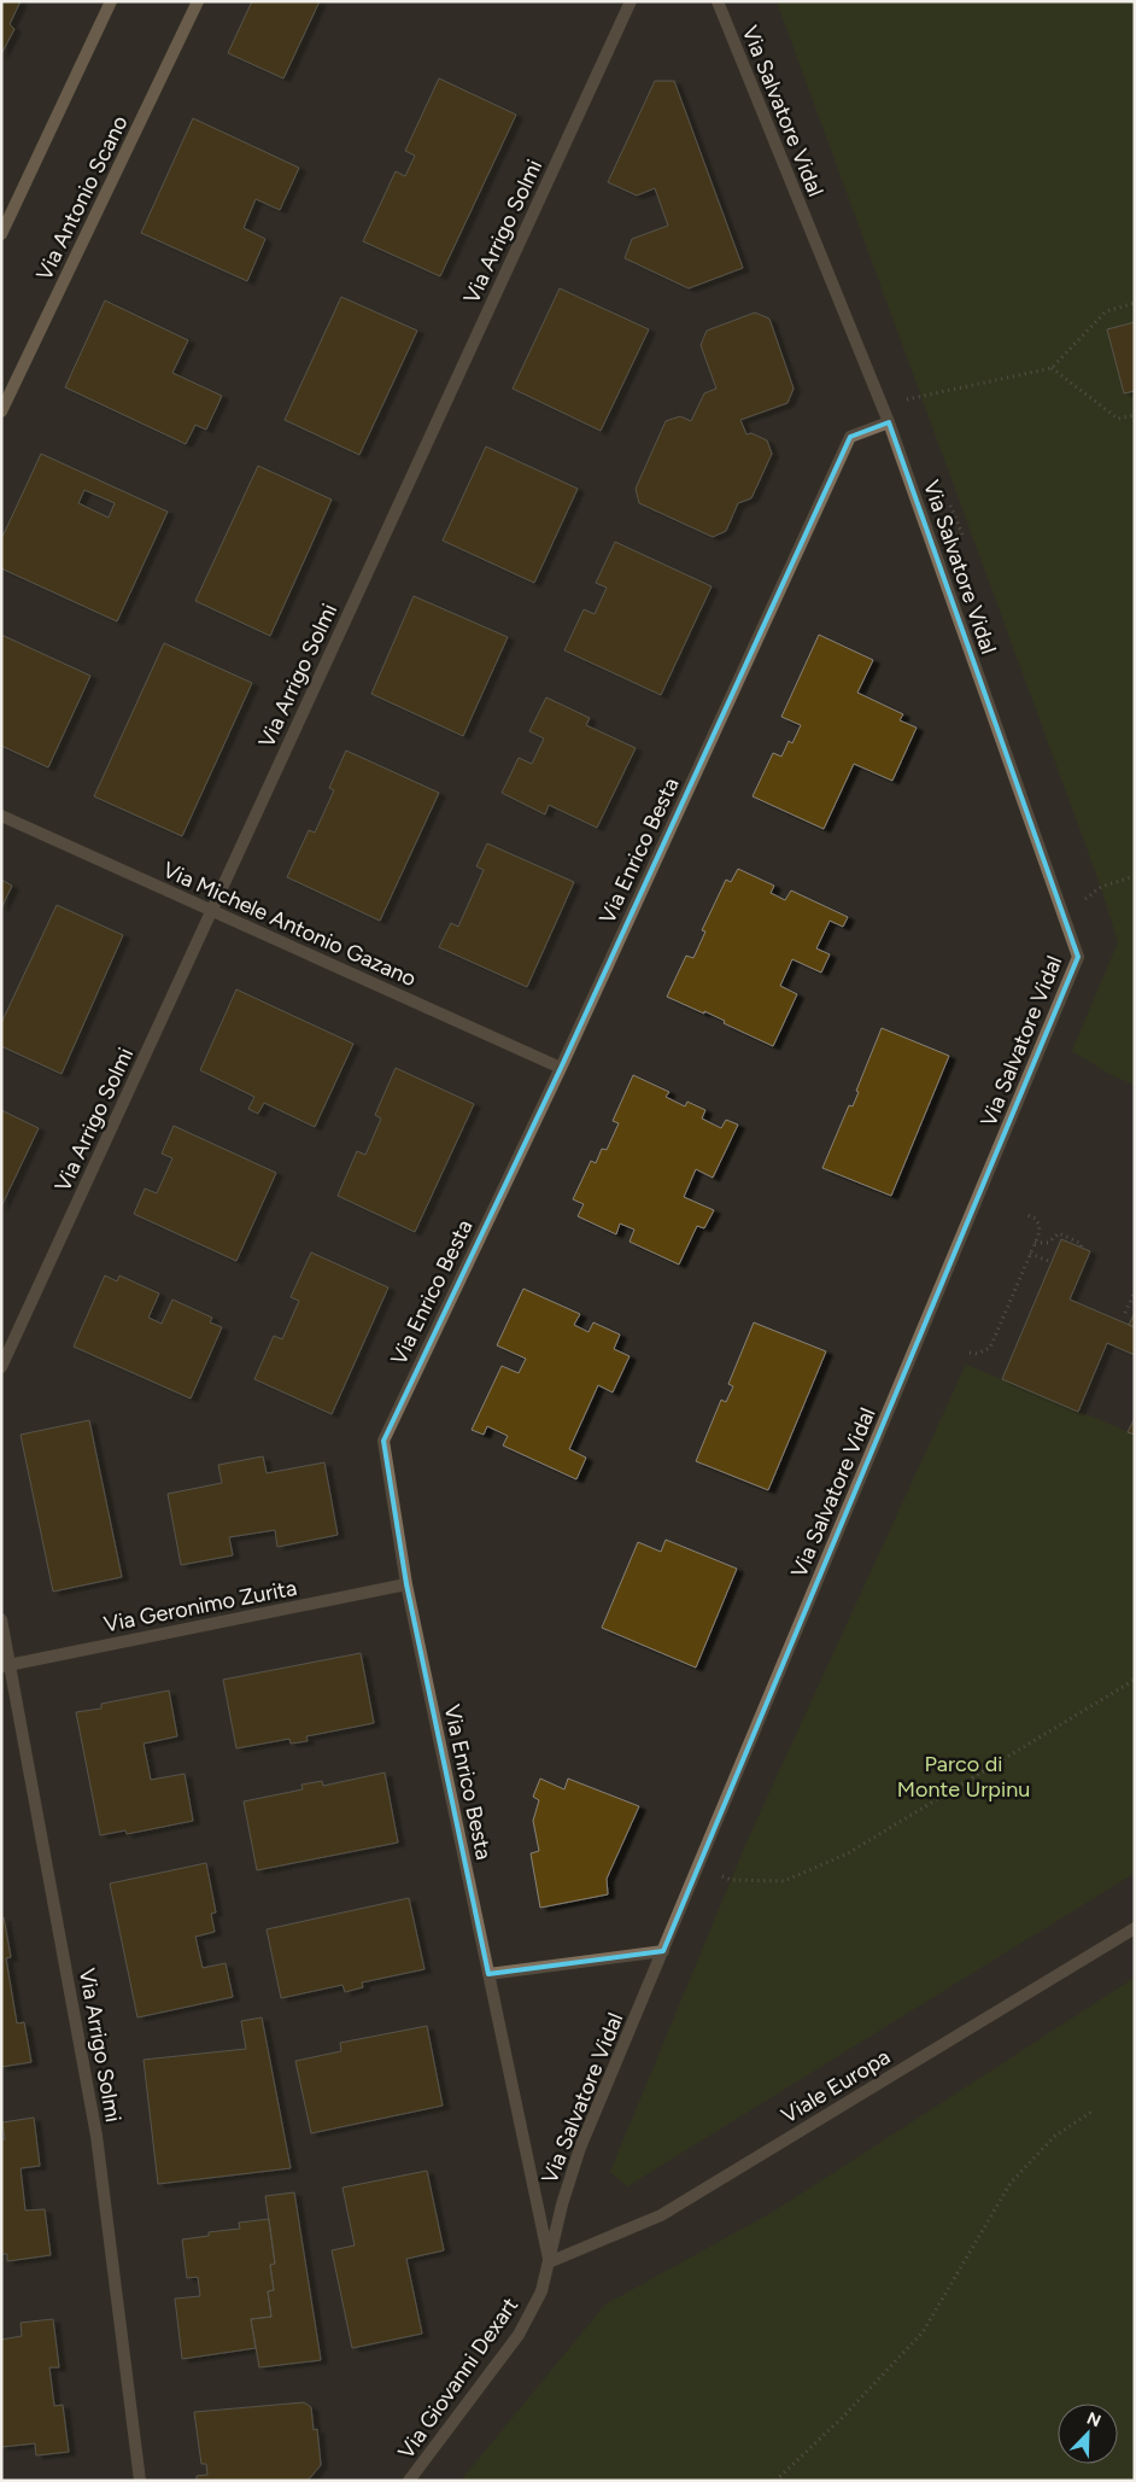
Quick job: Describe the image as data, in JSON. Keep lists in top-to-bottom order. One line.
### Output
{"streets":{"street":["Via Salvatore Vidal","Via Antonio Scano","Via Arrigo Solmi","Via Enrico Besta","Via Michele Antonio Gazano","Via Geronimo Zurita","Viale Europa","Via Giovanni Dexart"]},"crossings":[["Via Salvatore Vidal","Via Enrico Besta"],["Via Salvatore Vidal","Viale Europa"],["Via Salvatore Vidal","Via Giovanni Dexart"],["Via Arrigo Solmi","Via Michele Antonio Gazano"],["Via Arrigo Solmi","Via Geronimo Zurita"],["Via Enrico Besta","Via Michele Antonio Gazano"],["Via Enrico Besta","Via Geronimo Zurita"],["Via Enrico Besta","Viale Europa"],["Via Enrico Besta","Via Giovanni Dexart"],["Viale Europa","Via Giovanni Dexart"]],"parks":["Parco di Monte Urpinu"],"north":"top right"}
